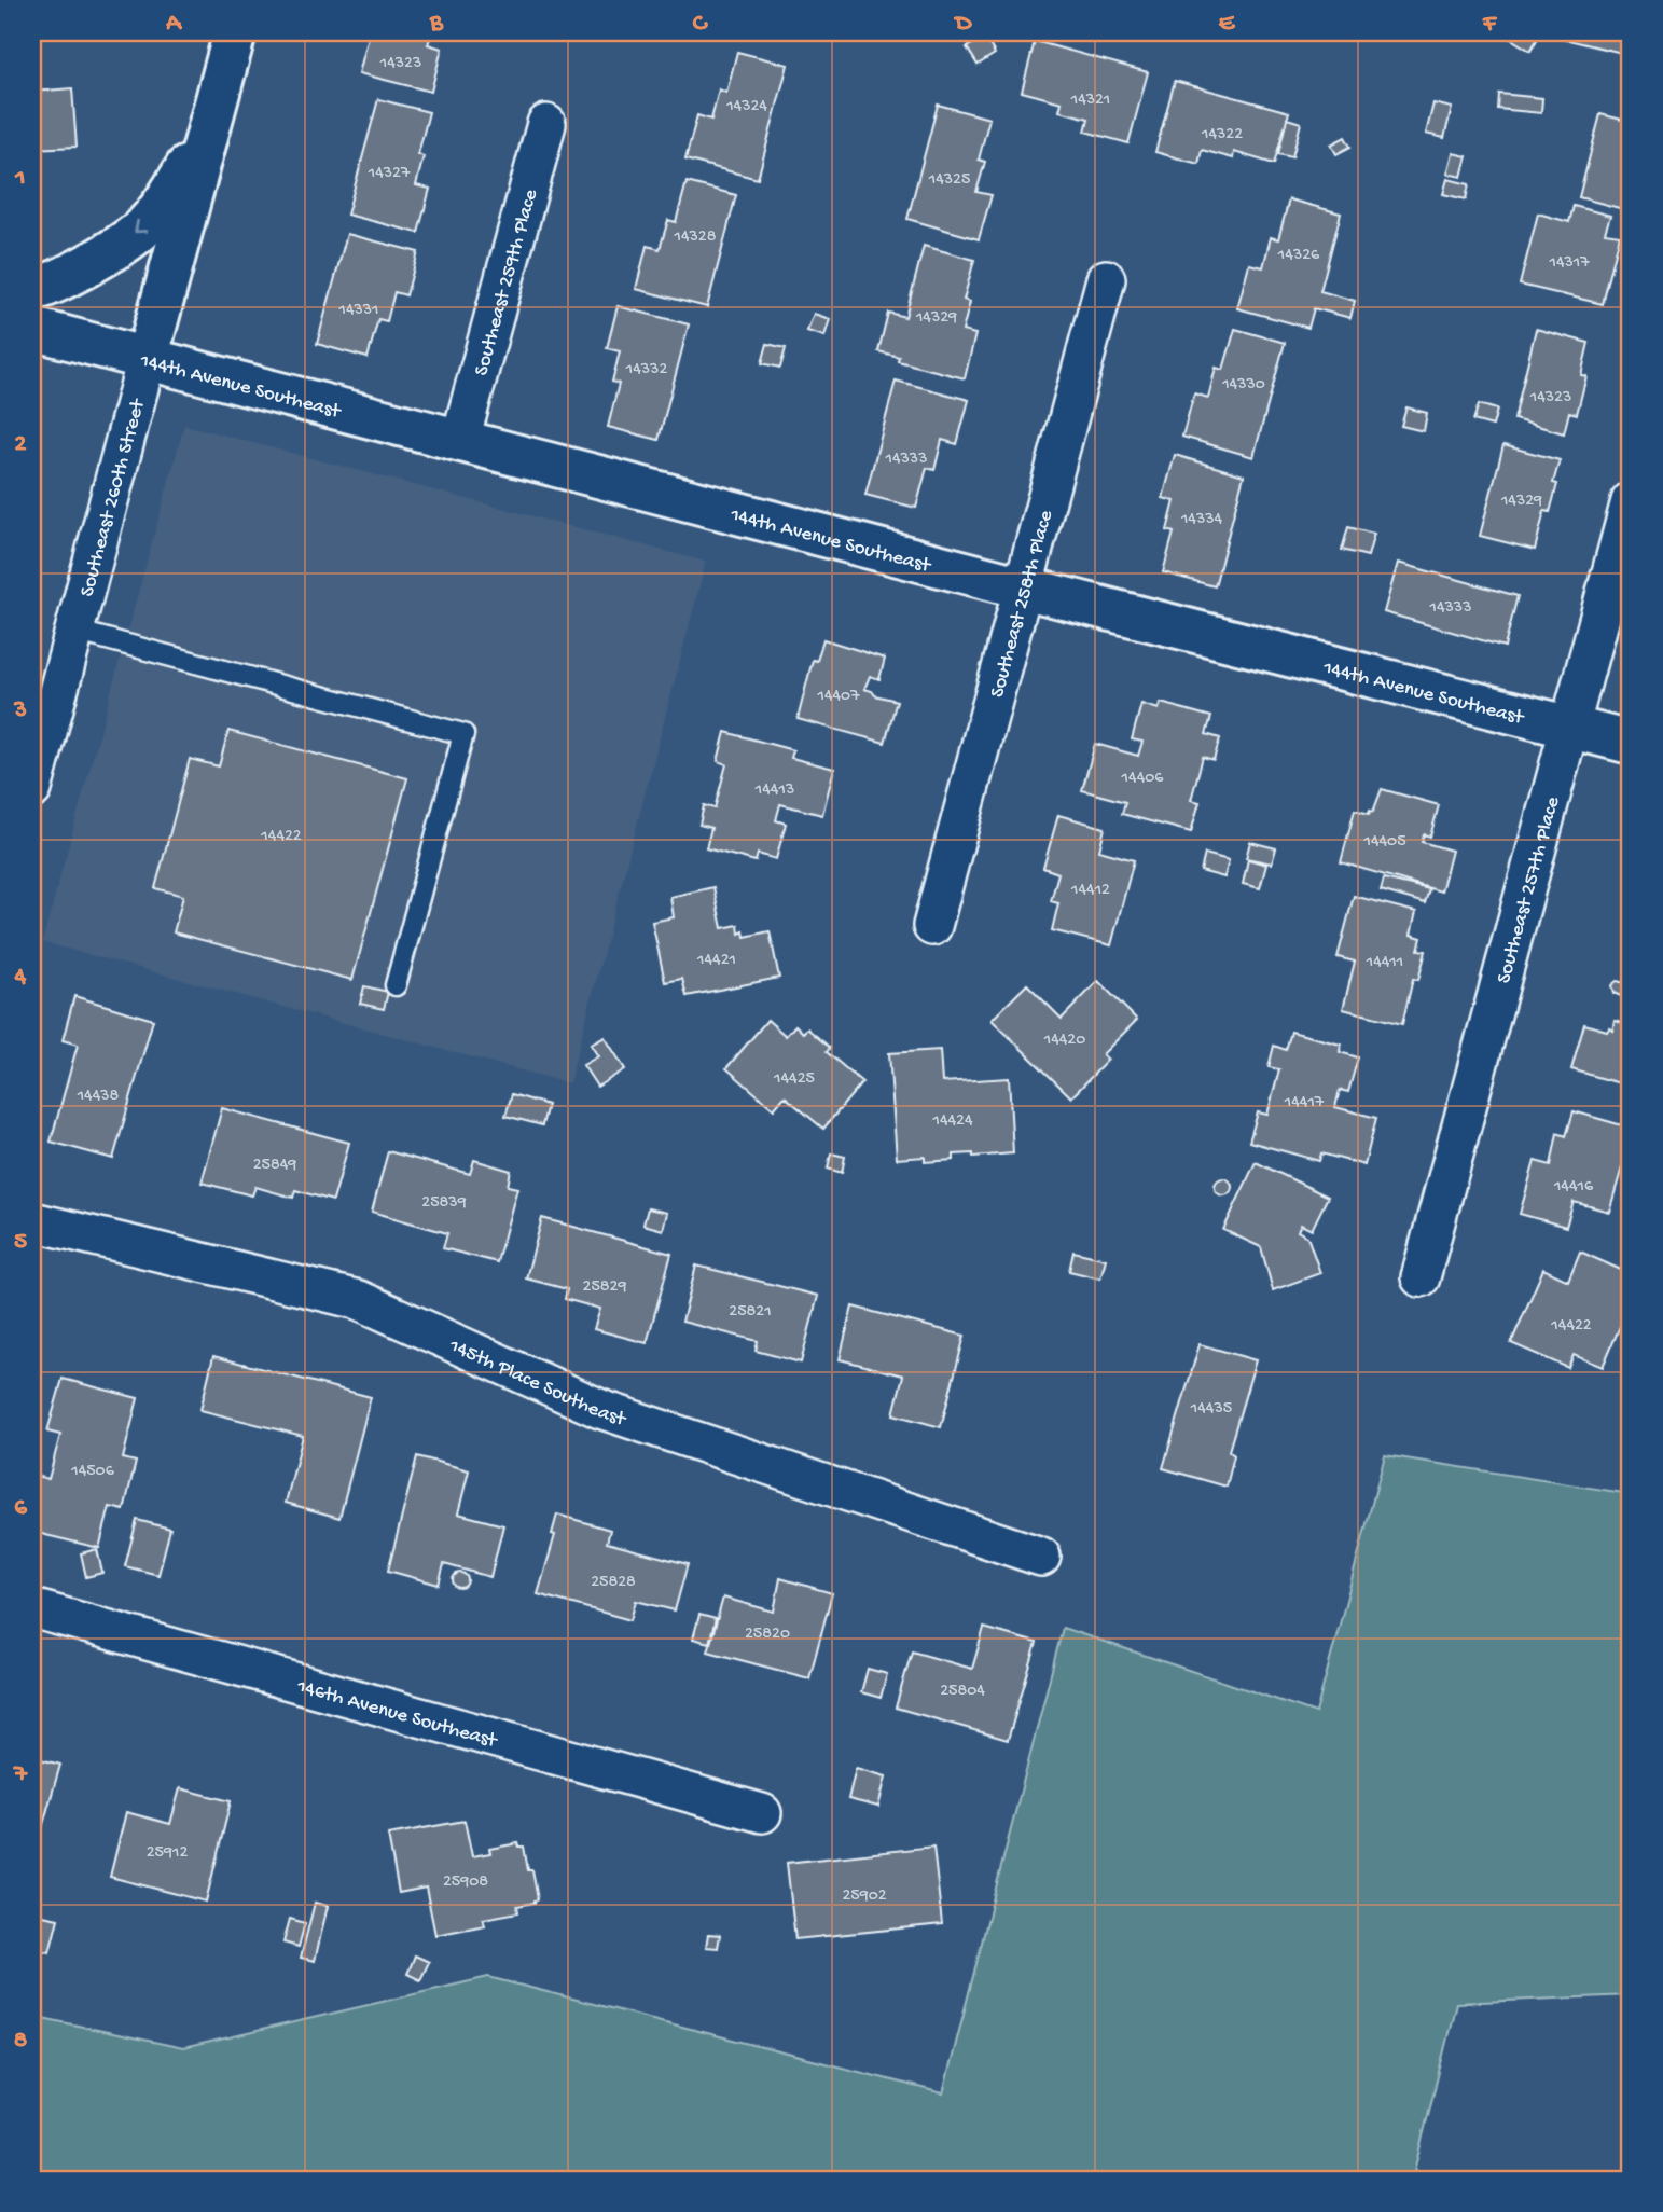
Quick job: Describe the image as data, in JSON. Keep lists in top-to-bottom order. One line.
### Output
{"streets":{"street":["Southeast 259th Place","144th Avenue Southeast","Southeast 260th Street","Southeast 258th Place","Southeast 257th Place","145th Place Southeast","146th Avenue Southeast"]},"crossings":[["Southeast 259th Place","144th Avenue Southeast"],["144th Avenue Southeast","Southeast 260th Street"],["144th Avenue Southeast","Southeast 258th Place"],["144th Avenue Southeast","Southeast 257th Place"]],"house_numbers":["14323","14321","14324","14322","14327","14325","14328","14326","14317","14331","14329","14332","14330","14323","14333","14329","14334","14333","14407","14406","14413","14422","14405","14412","14421","14411","14420","14425","14438","14417","14424","25849","14416","25839","25829","25821","14422","14435","14506","25828","25820","25804","25912","25908","25902"],"grid":{"columns":["A","B","C","D","E","F"],"rows":["1","2","3","4","5","6","7","8"]}}
